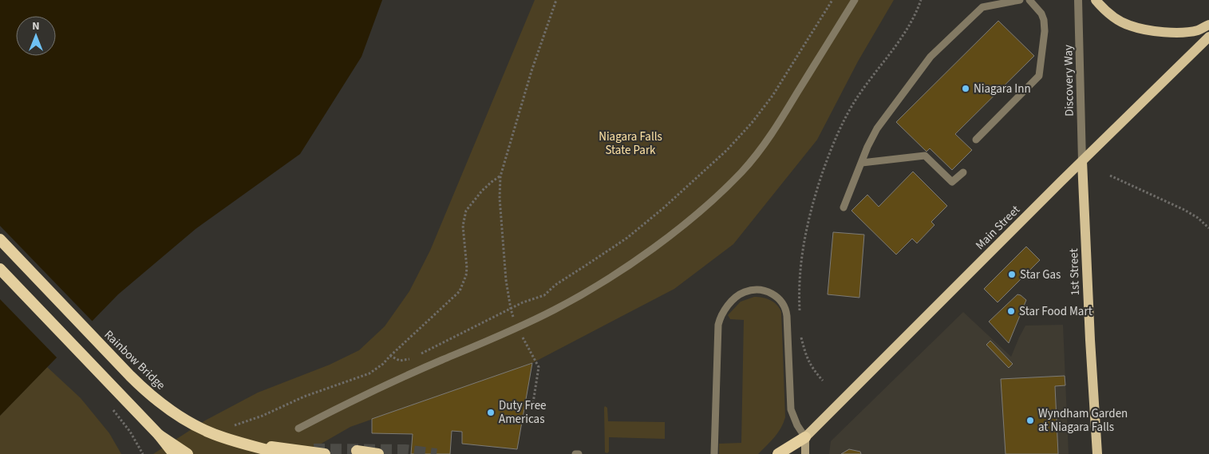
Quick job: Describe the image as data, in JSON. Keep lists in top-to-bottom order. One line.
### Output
{"streets":{"highway":["Rainbow Bridge"],"main road":["Main Street","1st Street"],"street":["Discovery Way"]},"crossings":[["Discovery Way","Main Street"],["Discovery Way","1st Street"],["Main Street","1st Street"]],"parks":["Niagara Falls State Park"],"places":["Niagara Inn","Star Gas","Star Food Mart","Duty Free Americas","Wyndham Garden at Niagara Falls"],"north":"top"}
